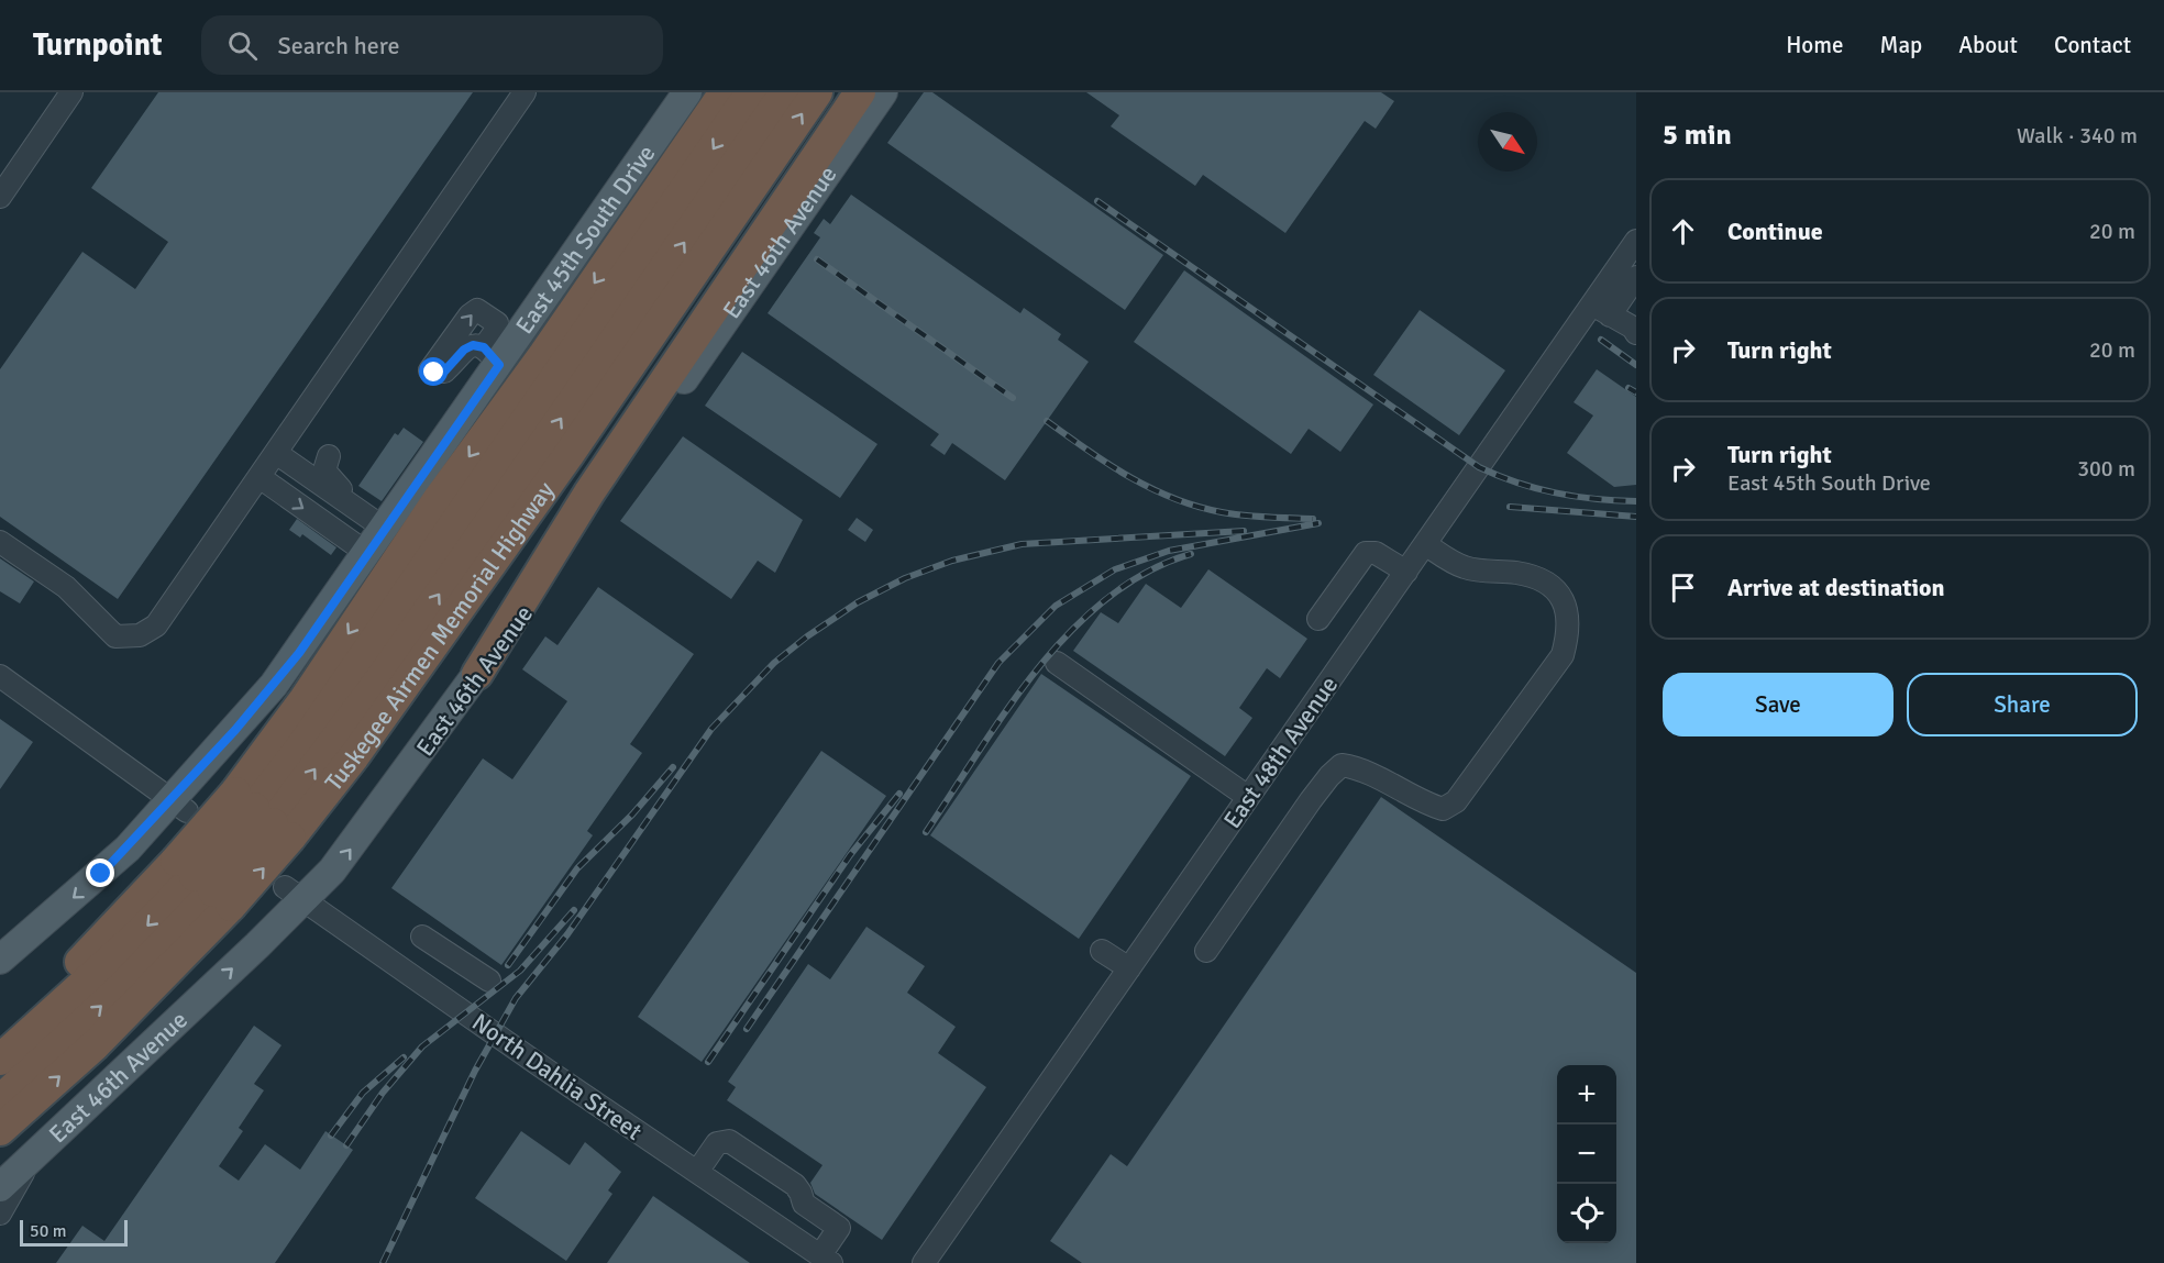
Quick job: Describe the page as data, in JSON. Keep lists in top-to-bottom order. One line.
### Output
{"streets":{"highway":["Tuskegee Airmen Memorial Highway"],"main road":["East 45th South Drive","East 46th Avenue"],"street":["East 48th Avenue","North Dahlia Street"]},"crossings":[["East 46th Avenue","North Dahlia Street"]],"one_way":["East 46th Avenue"],"scale_bar":"50 m","north":"bottom right","page":{"header":"Turnpoint","search":"Search here","nav":["Home","Map","About","Contact"],"heading":["5 min","Walk · 340 m"],"list":[["Continue","20 m"],["Turn right","20 m"],["Turn right","East 45th South Drive","300 m"],"Arrive at destination"],"buttons":["Save","Share"],"map_buttons":["+","−"],"scale":"50 m"}}
